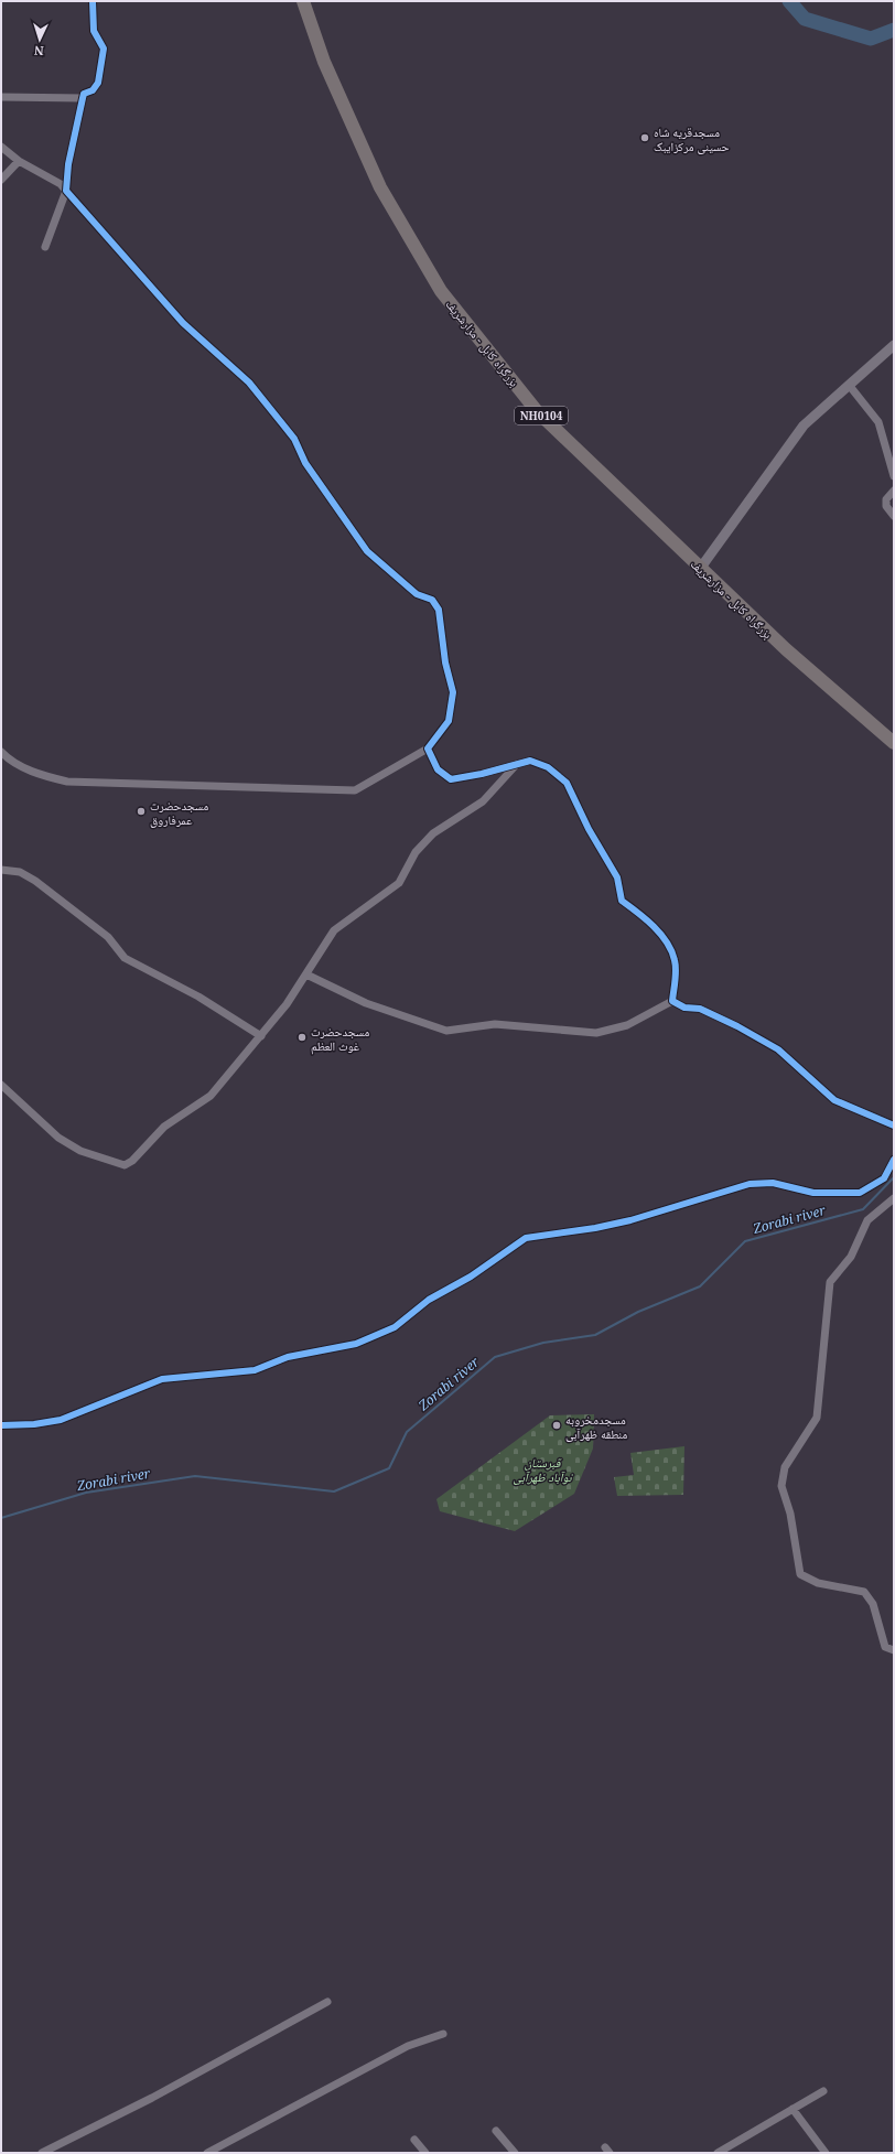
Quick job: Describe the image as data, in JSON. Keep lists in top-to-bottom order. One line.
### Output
{"streets":{"highway":["بزرگراه کابل - مزارشریف","NH0104"]},"water":["Zorabi river"],"parks":["قبرستان نوآباد ظهرآبی"],"places":["مسجدقریه شاه حسینی مرکزایبک","مسجدحضرت عمرفاروق","مسجدحضرت غوث العظم","مسجدمخروبه منطقه ظهرآبی"],"north":"bottom"}
